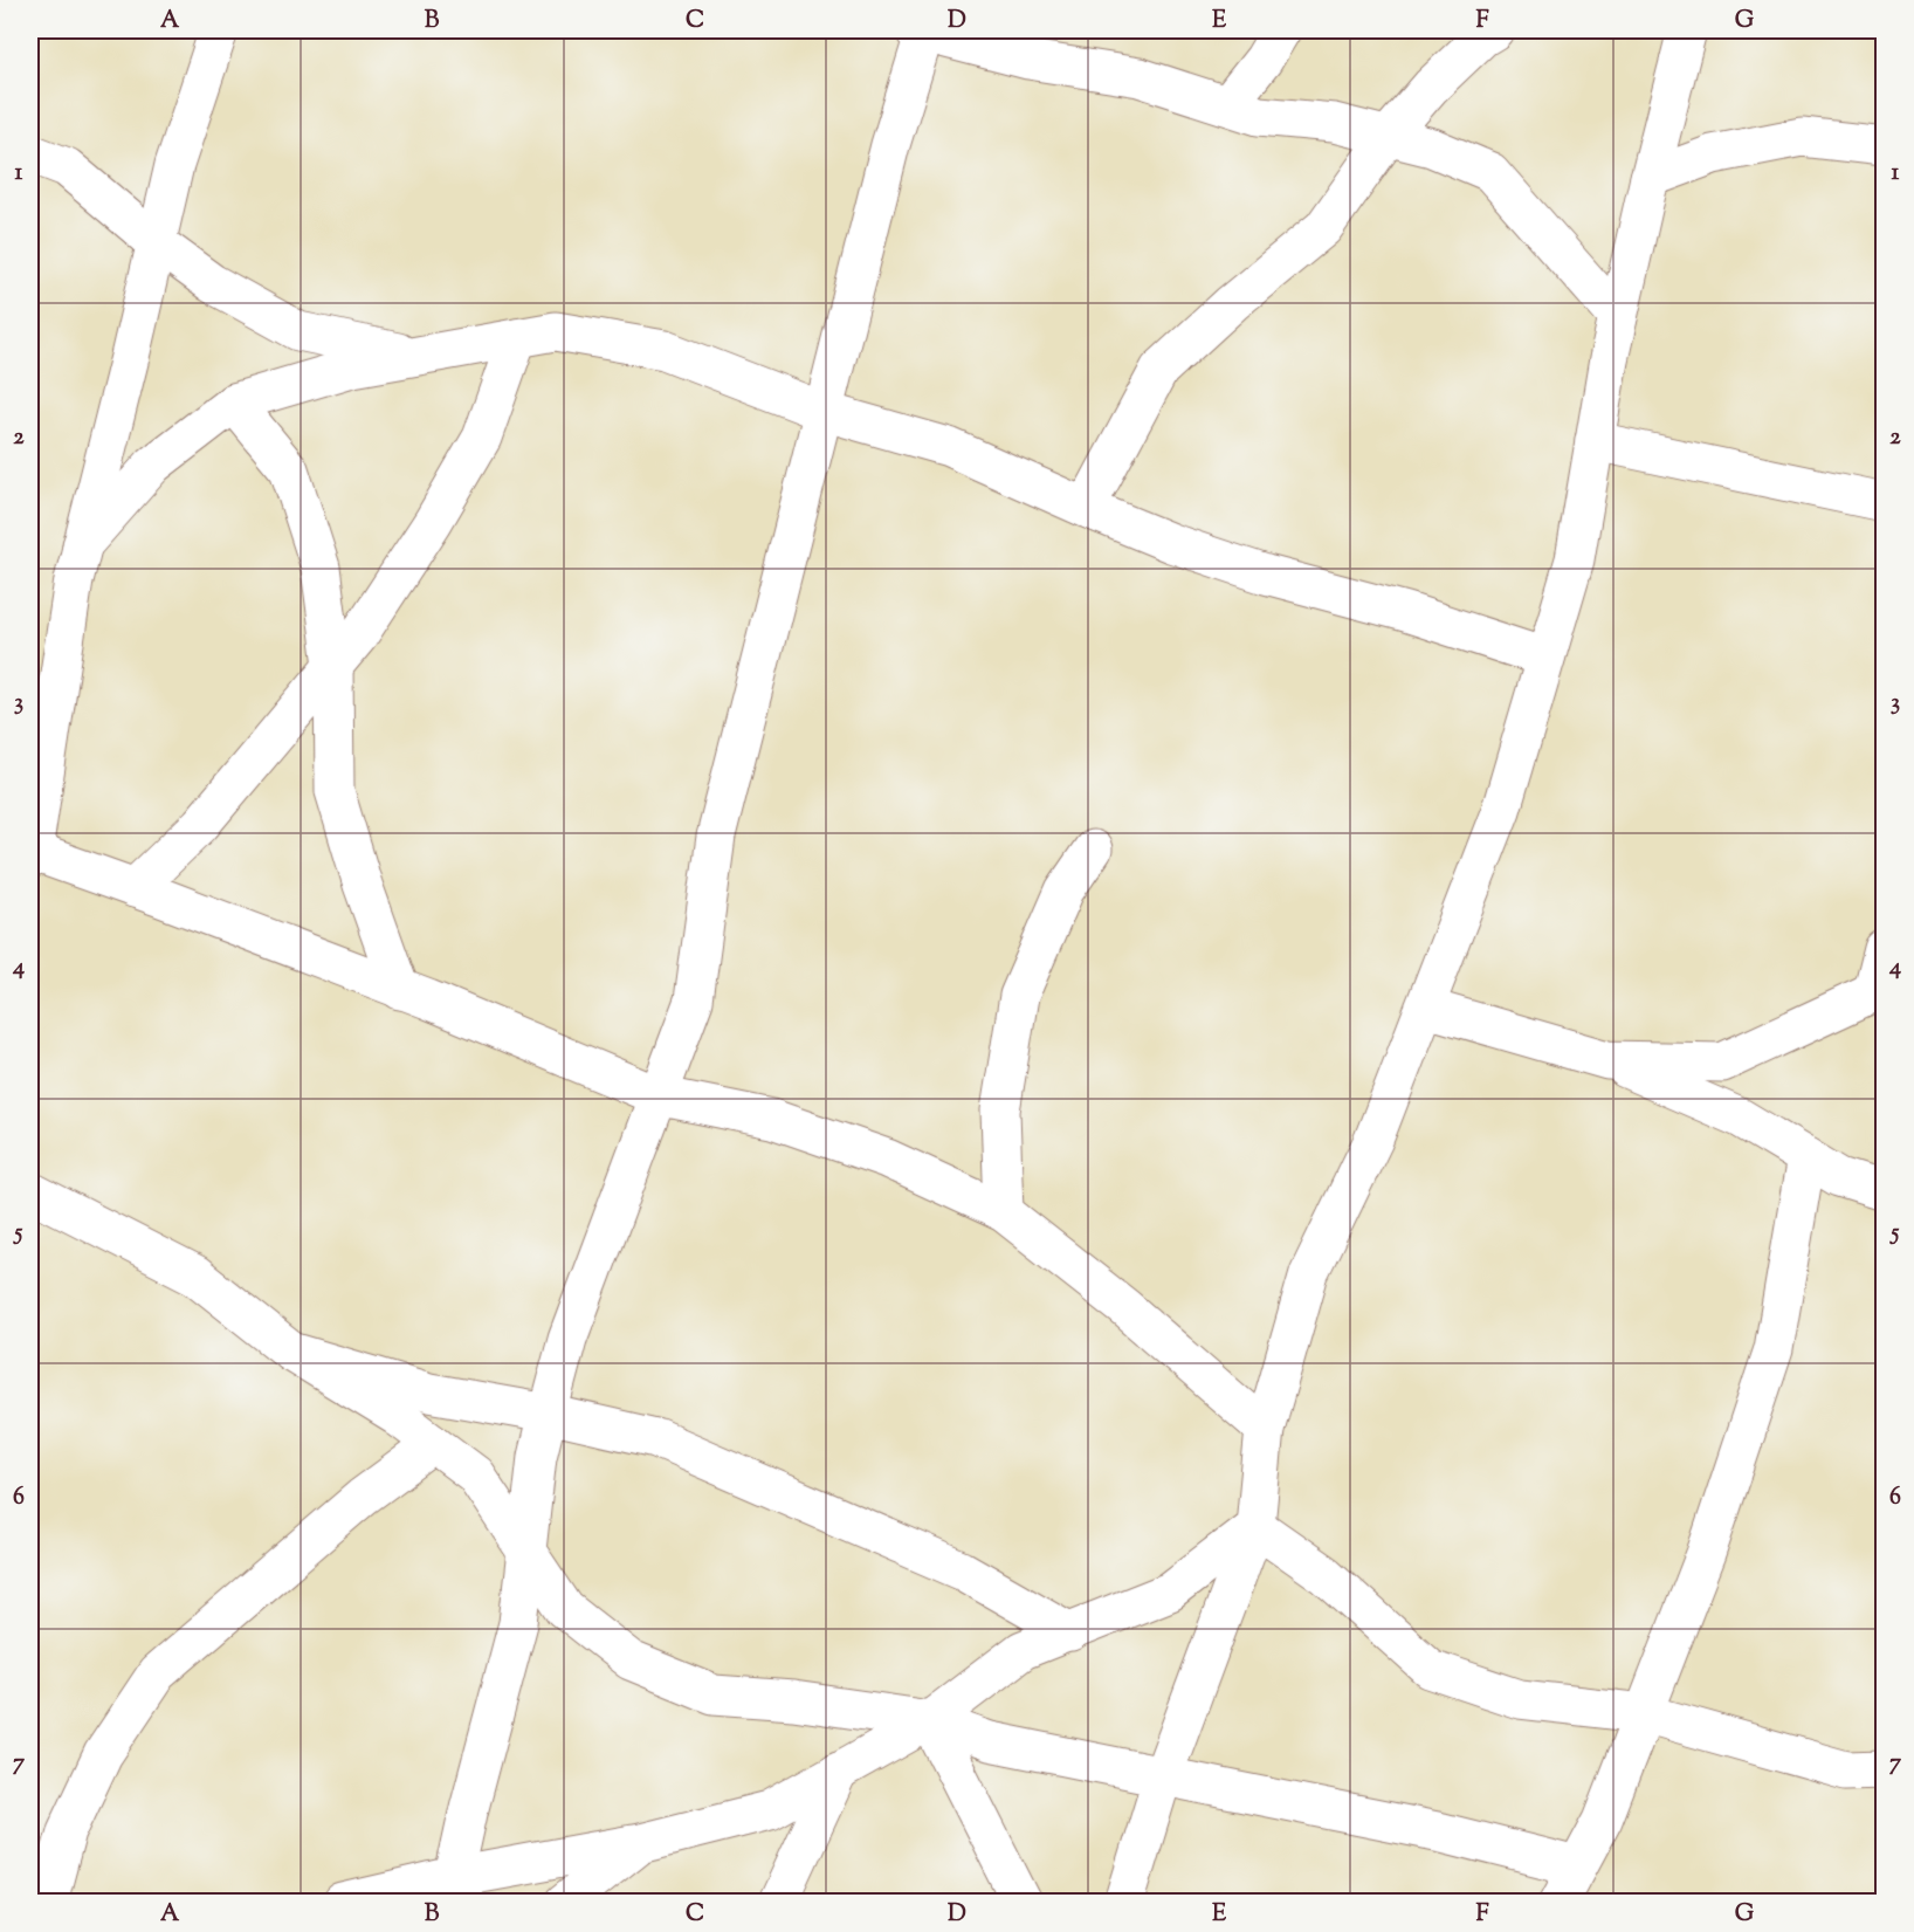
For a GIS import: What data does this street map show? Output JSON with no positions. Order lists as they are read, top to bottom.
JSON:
{
  "grid": {
    "columns": [
      "A",
      "B",
      "C",
      "D",
      "E",
      "F",
      "G"
    ],
    "rows": [
      "1",
      "2",
      "3",
      "4",
      "5",
      "6",
      "7"
    ]
  }
}
